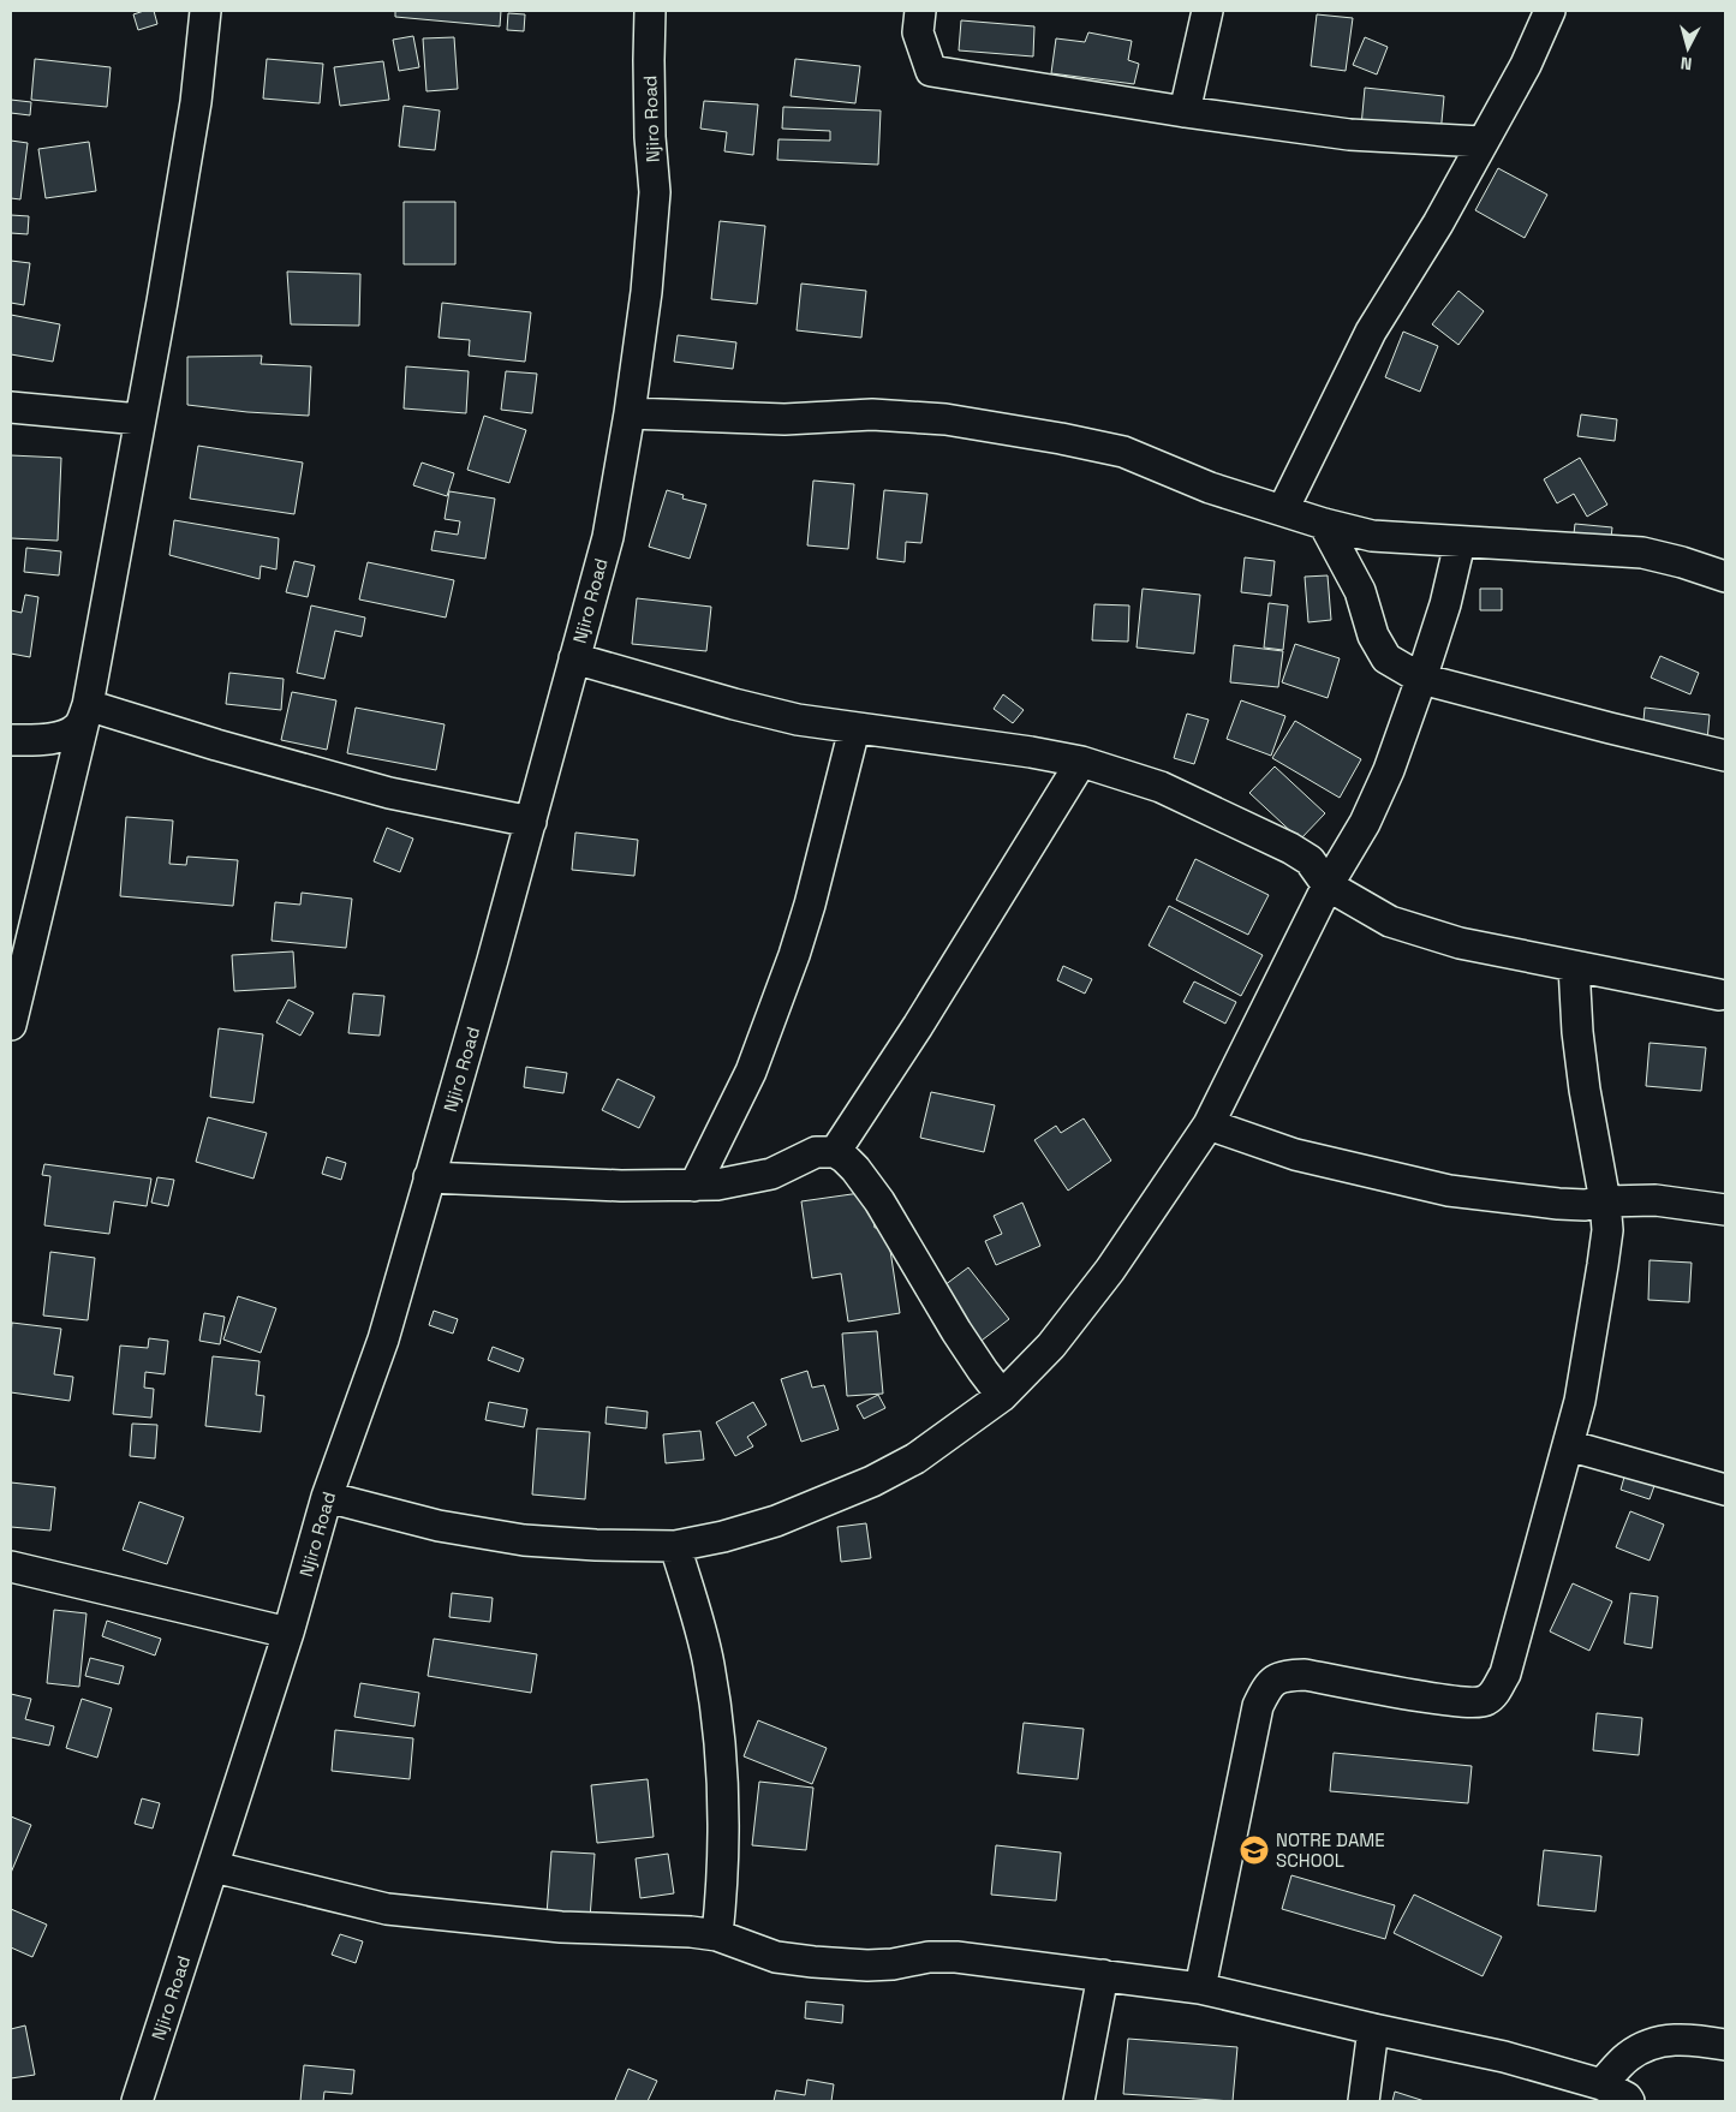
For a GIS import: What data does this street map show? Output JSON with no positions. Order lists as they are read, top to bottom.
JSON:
{
  "streets": {
    "street": ["Njiro Road"]
  },
  "places": {
    "school or university": ["NOTRE DAME SCHOOL"]
  },
  "north": "bottom"
}
